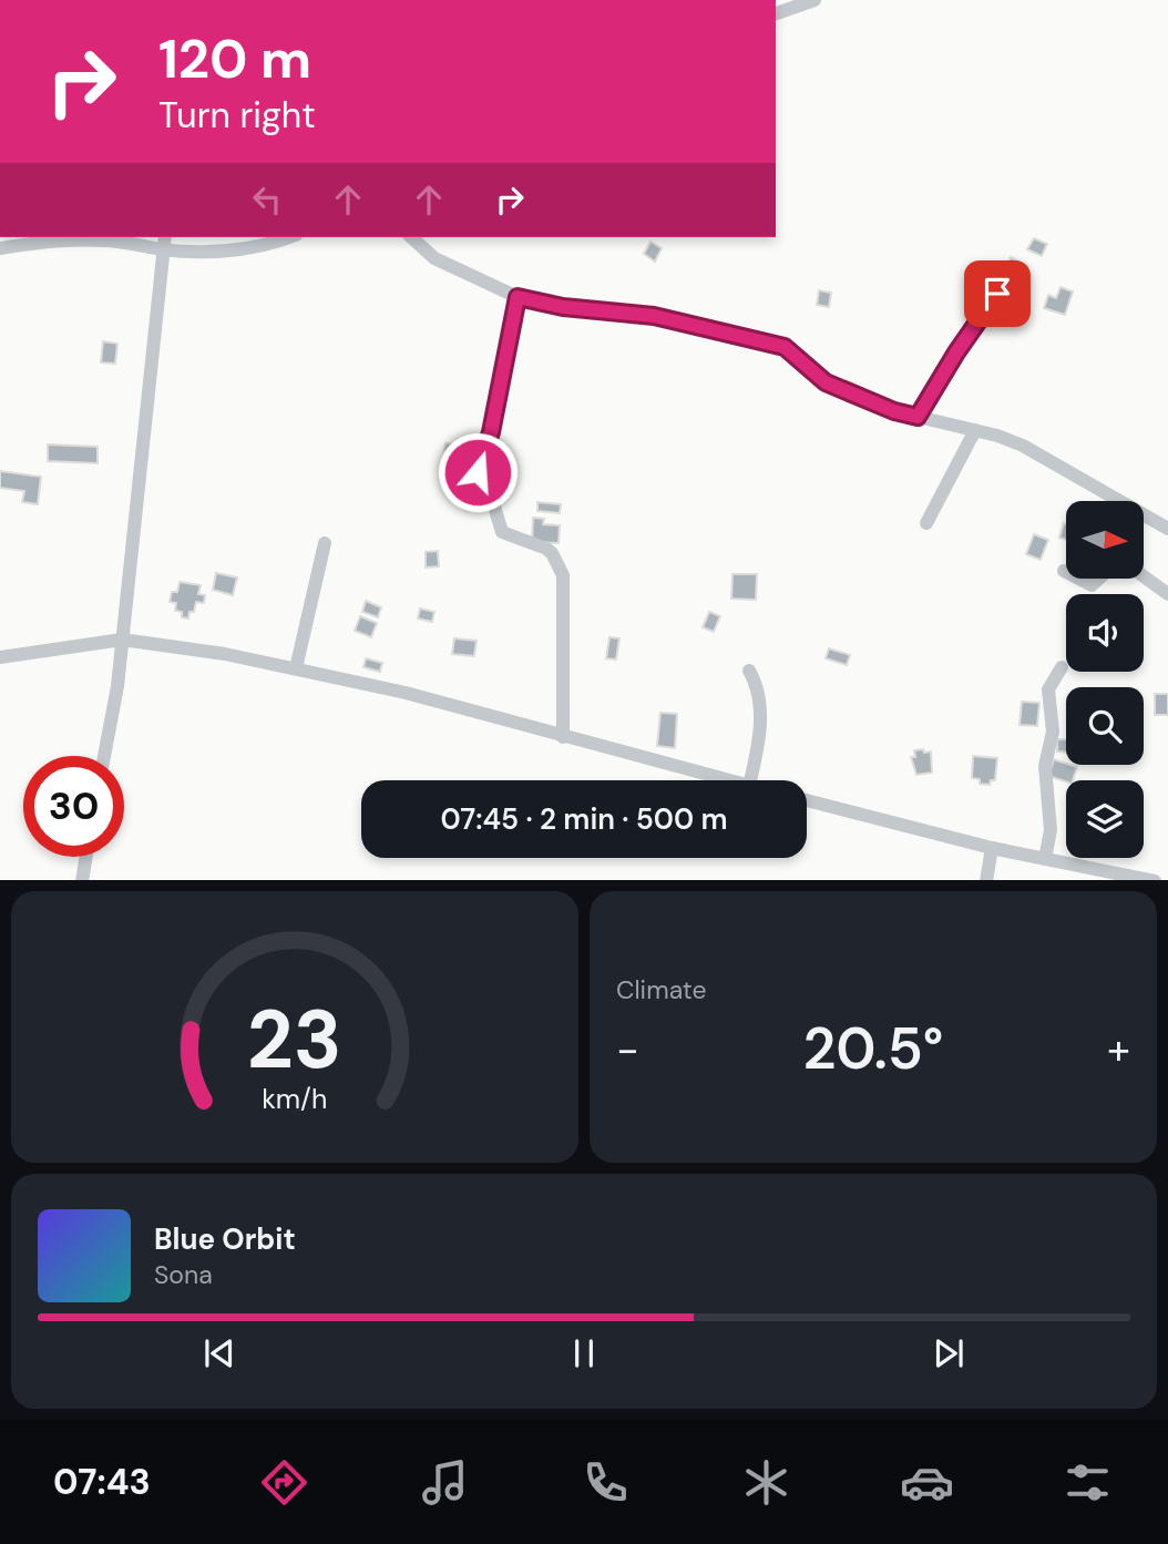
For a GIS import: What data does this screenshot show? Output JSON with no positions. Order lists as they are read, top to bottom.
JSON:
{
  "north": "right",
  "page": {
    "turn": ["120 m", "Turn right"],
    "limit": "30",
    "trip": "07:45 · 2 min · 500 m",
    "tile": "Climate",
    "heat": ["−", "20.5°", "+"],
    "song": ["Blue Orbit", "Sona"],
    "tabs": "07:43",
    "gauge": ["23", "km/h"]
  }
}
